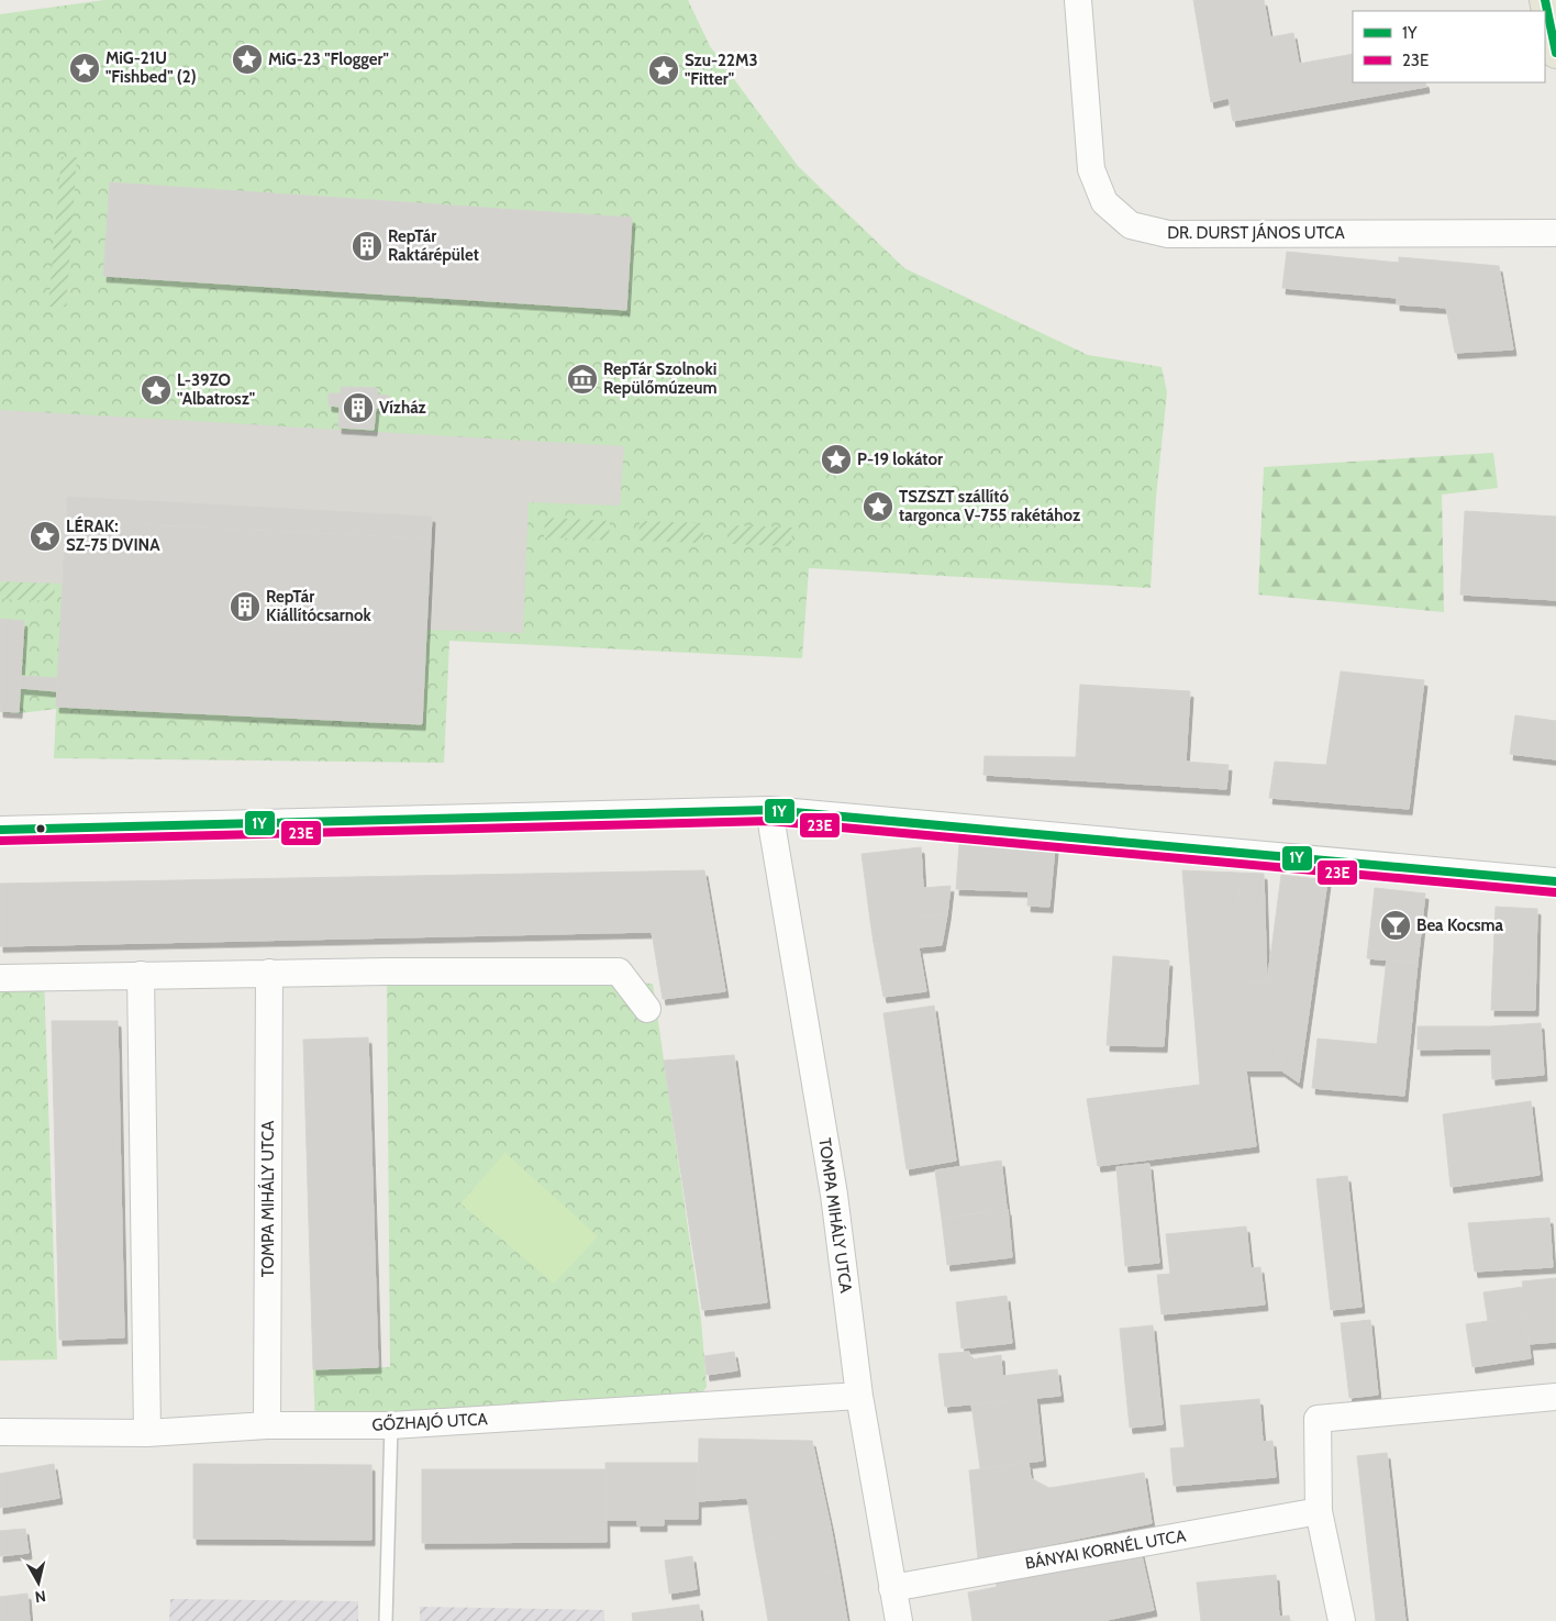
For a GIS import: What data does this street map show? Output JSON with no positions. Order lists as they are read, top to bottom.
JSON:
{
  "streets": {
    "street": [
      "DR. DURST JÁNOS UTCA",
      "TOMPA MIHÁLY UTCA",
      "GŐZHAJÓ UTCA",
      "BÁNYAI KORNÉL UTCA"
    ]
  },
  "crossings": [
    ["TOMPA MIHÁLY UTCA", "GŐZHAJÓ UTCA"],
    ["TOMPA MIHÁLY UTCA", "BÁNYAI KORNÉL UTCA"]
  ],
  "places": {
    "place": [
      "MiG-23 \"Flogger\"",
      "MiG-21U \"Fishbed\" (2)",
      "Szu-22M3 \"Fitter\"",
      "L-39ZO \"Albatrosz\"",
      "P-19 lokátor",
      "TSZSZT szállító targonca V-755 rakétához",
      "LÉRAK: SZ-75 DVINA"
    ],
    "building": ["RepTár Raktárépület", "Vízház", "RepTár Kiállítócsarnok"],
    "museum": ["RepTár Szolnoki Repülőmúzeum"],
    "bar": ["Bea Kocsma"]
  },
  "lines": ["transit line 1Y", "transit line 23E"],
  "legend": ["1Y", "23E"],
  "north": "bottom"
}
